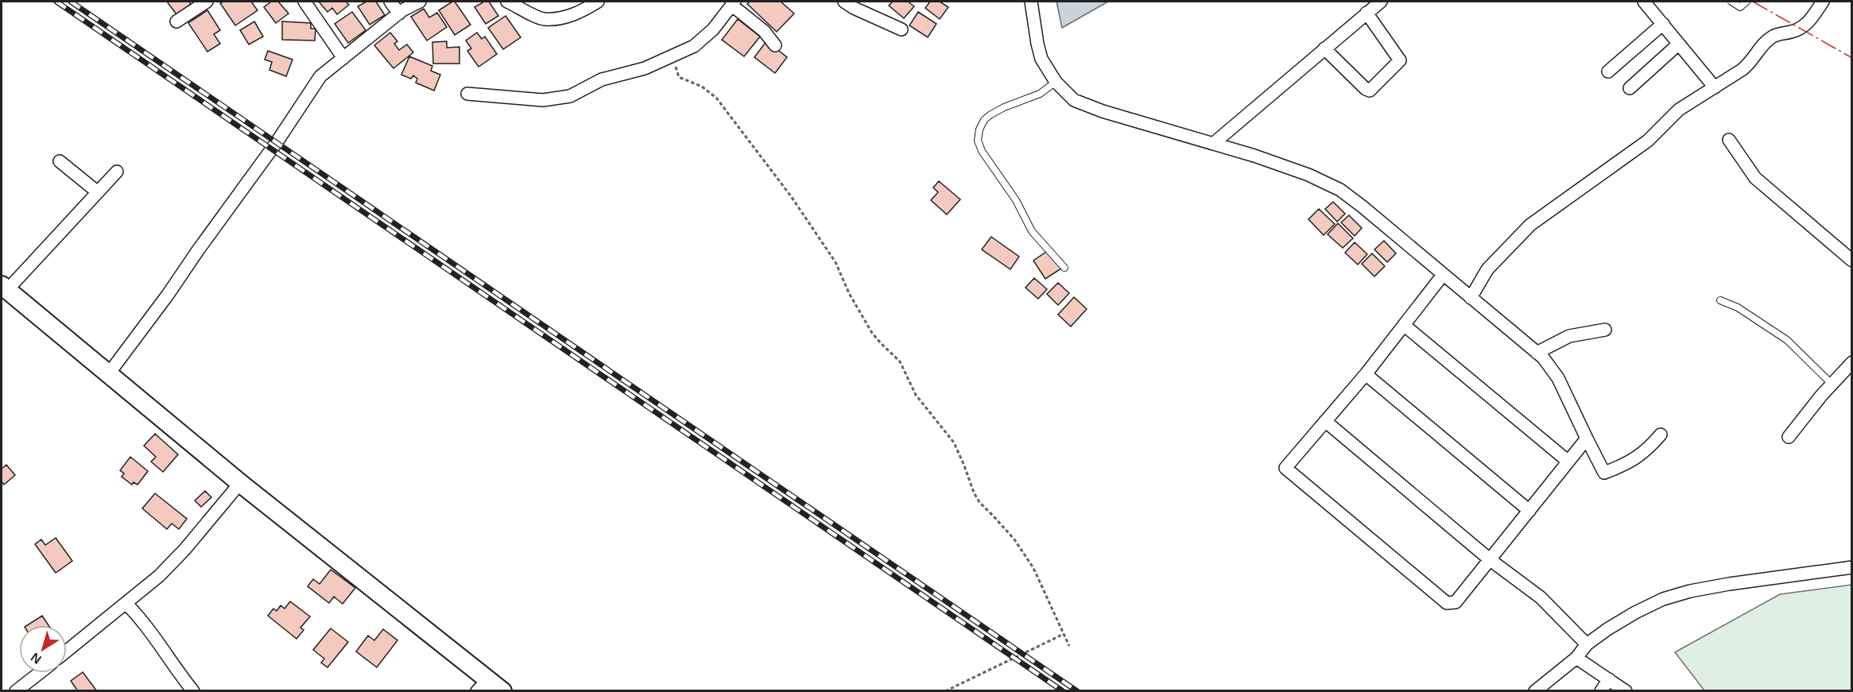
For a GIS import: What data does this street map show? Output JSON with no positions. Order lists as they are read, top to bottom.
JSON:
{
  "north": "bottom left"
}
